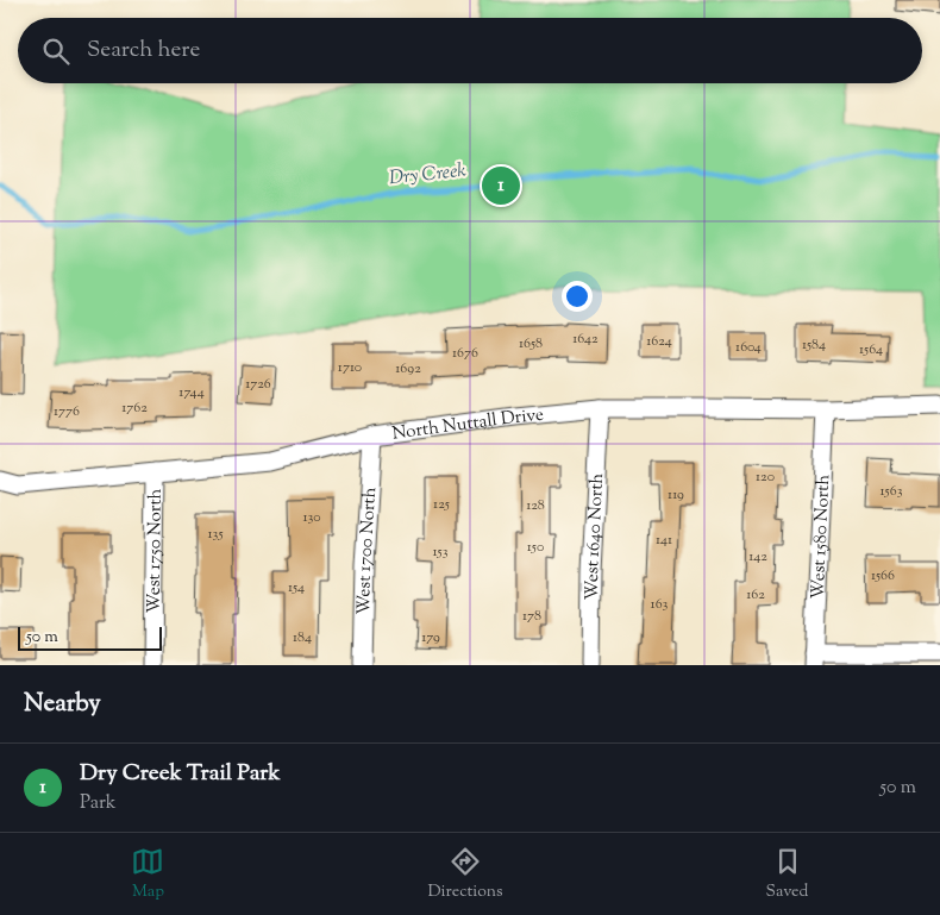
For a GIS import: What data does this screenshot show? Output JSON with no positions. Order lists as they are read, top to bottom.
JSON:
{
  "streets": {
    "street": [
      "North Nuttall Drive",
      "West 1640 North",
      "West 1580 North",
      "West 1750 North",
      "West 1700 North"
    ]
  },
  "crossings": [
    ["North Nuttall Drive", "West 1640 North"],
    ["North Nuttall Drive", "West 1580 North"],
    ["North Nuttall Drive", "West 1750 North"],
    ["North Nuttall Drive", "West 1700 North"]
  ],
  "water": ["Dry Creek"],
  "house_numbers": [
    "1642",
    "1624",
    "1658",
    "1584",
    "1604",
    "1564",
    "1676",
    "1710",
    "1692",
    "1726",
    "1744",
    "1762",
    "1776",
    "120",
    "1563",
    "119",
    "125",
    "128",
    "130",
    "135",
    "141",
    "150",
    "153",
    "142",
    "1566",
    "154",
    "162",
    "163",
    "178",
    "184",
    "179"
  ],
  "scale_bar": "50 m",
  "page": {
    "search": "Search here",
    "pins": "1",
    "scale": "50 m",
    "heading": "Nearby",
    "list": [
      {
        "mark": "1",
        "name": "Dry Creek Trail Park",
        "note": "Park",
        "value": "50 m"
      }
    ],
    "nav": ["Map", "Directions", "Saved"]
  }
}
